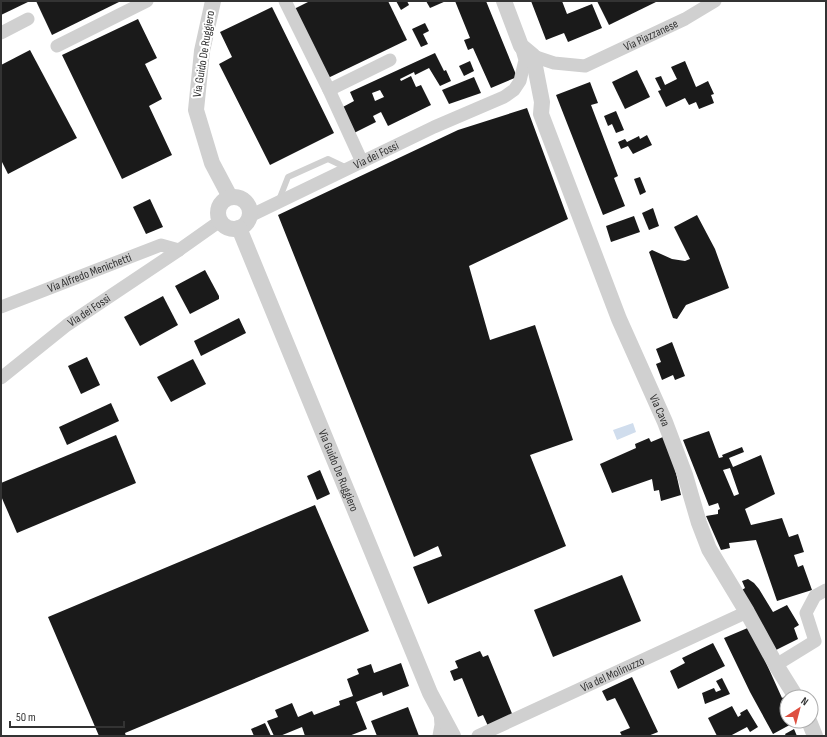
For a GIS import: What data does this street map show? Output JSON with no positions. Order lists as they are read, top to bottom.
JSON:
{
  "streets": {
    "street": [
      "Via Piazzanese",
      "Via Guido De Ruggiero",
      "Via dei Fossi",
      "Via Alfredo Menichetti",
      "Via Cava",
      "Via del Molinuzzo"
    ]
  },
  "crossings": [
    ["Via Piazzanese", "Via dei Fossi"],
    ["Via Piazzanese", "Via Cava"],
    ["Via Guido De Ruggiero", "Via dei Fossi"],
    ["Via dei Fossi", "Via Alfredo Menichetti"],
    ["Via dei Fossi", "Via Cava"],
    ["Via Cava", "Via del Molinuzzo"]
  ],
  "scale_bar": "50 m",
  "north": "top right"
}
